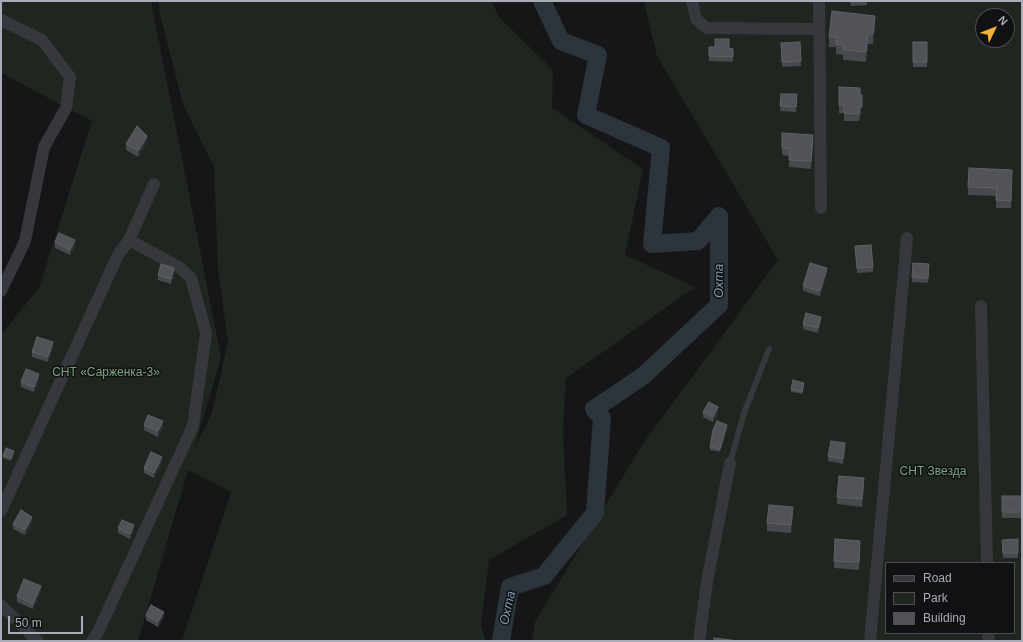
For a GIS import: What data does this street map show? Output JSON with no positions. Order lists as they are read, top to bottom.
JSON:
{
  "water": ["Охта"],
  "parks": ["СНТ «Сарженка-3»", "СНТ Звезда"],
  "legend": ["Road", "Park", "Building"],
  "scale_bar": "50 m",
  "north": "top right"
}
